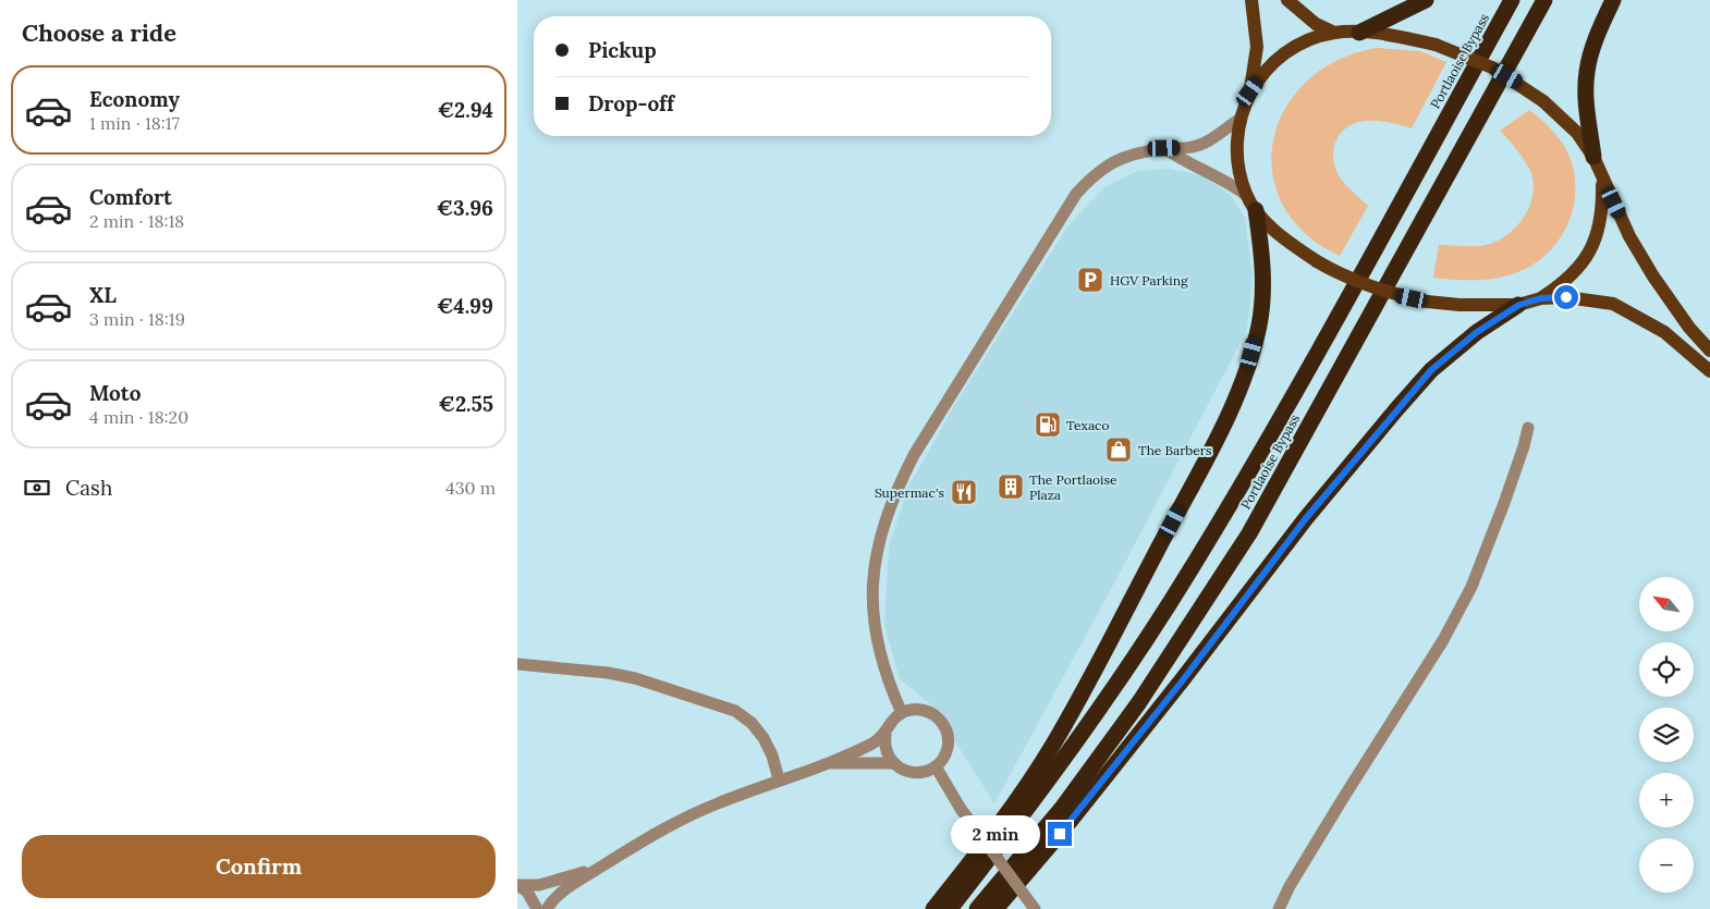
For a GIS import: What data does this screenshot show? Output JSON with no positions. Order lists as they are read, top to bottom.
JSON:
{
  "streets": {
    "highway": ["Portlaoise Bypass"]
  },
  "places": {
    "parking": ["HGV Parking"],
    "fuel station": ["Texaco"],
    "shop": ["The Barbers"],
    "building": ["The Portlaoise Plaza"],
    "restaurant": ["Supermac's"]
  },
  "north": "top left",
  "page": {
    "heading": "Choose a ride",
    "banner": ["Pickup", "Drop-off"],
    "list": [
      {
        "name": "Economy",
        "note": "1 min · 18:17",
        "value": "€2.94"
      },
      {
        "name": "Comfort",
        "note": "2 min · 18:18",
        "value": "€3.96"
      },
      {
        "name": "XL",
        "note": "3 min · 18:19",
        "value": "€4.99"
      },
      {
        "name": "Moto",
        "note": "4 min · 18:20",
        "value": "€2.55"
      }
    ],
    "pay": ["Cash", "430 m"],
    "map_buttons": ["+", "−"],
    "bubble": "2 min",
    "buttons": "Confirm"
  }
}
